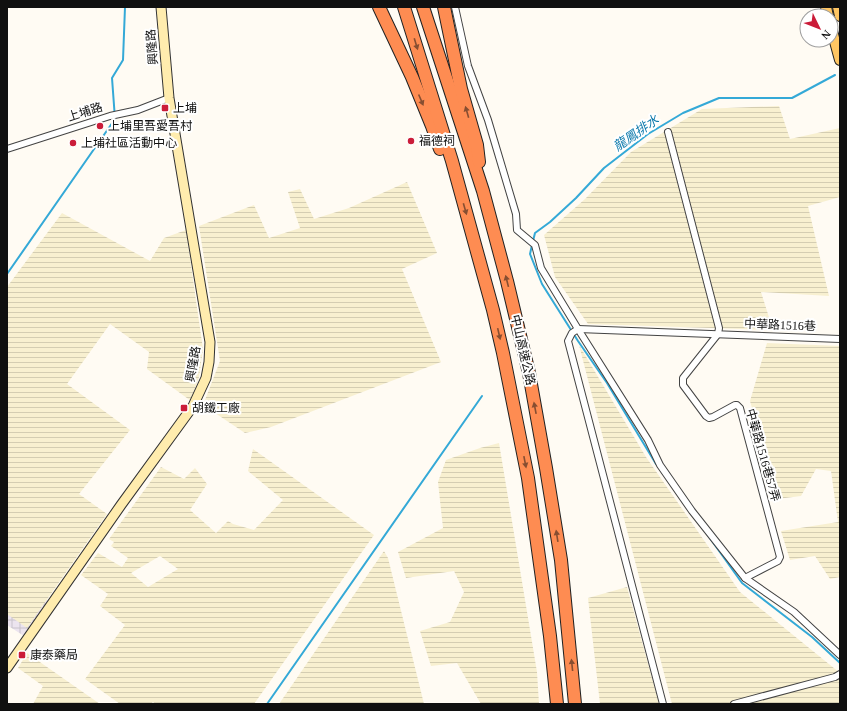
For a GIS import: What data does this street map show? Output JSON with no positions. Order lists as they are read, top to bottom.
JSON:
{
  "streets": {
    "highway": ["中山高速公路"],
    "street": [
      "興隆路",
      "上埔路",
      "中華路1516巷",
      "中華路1516巷57弄"
    ]
  },
  "crossings": [
    ["興隆路", "上埔路"],
    ["中華路1516巷", "中華路1516巷57弄"]
  ],
  "water": ["龍鳳排水"],
  "places": {
    "transit": ["上埔", "胡鐵工廠", "康泰藥局"],
    "other": ["上埔里吾愛吾村", "福德祠", "上埔社區活動中心"]
  },
  "north": "bottom right"
}
